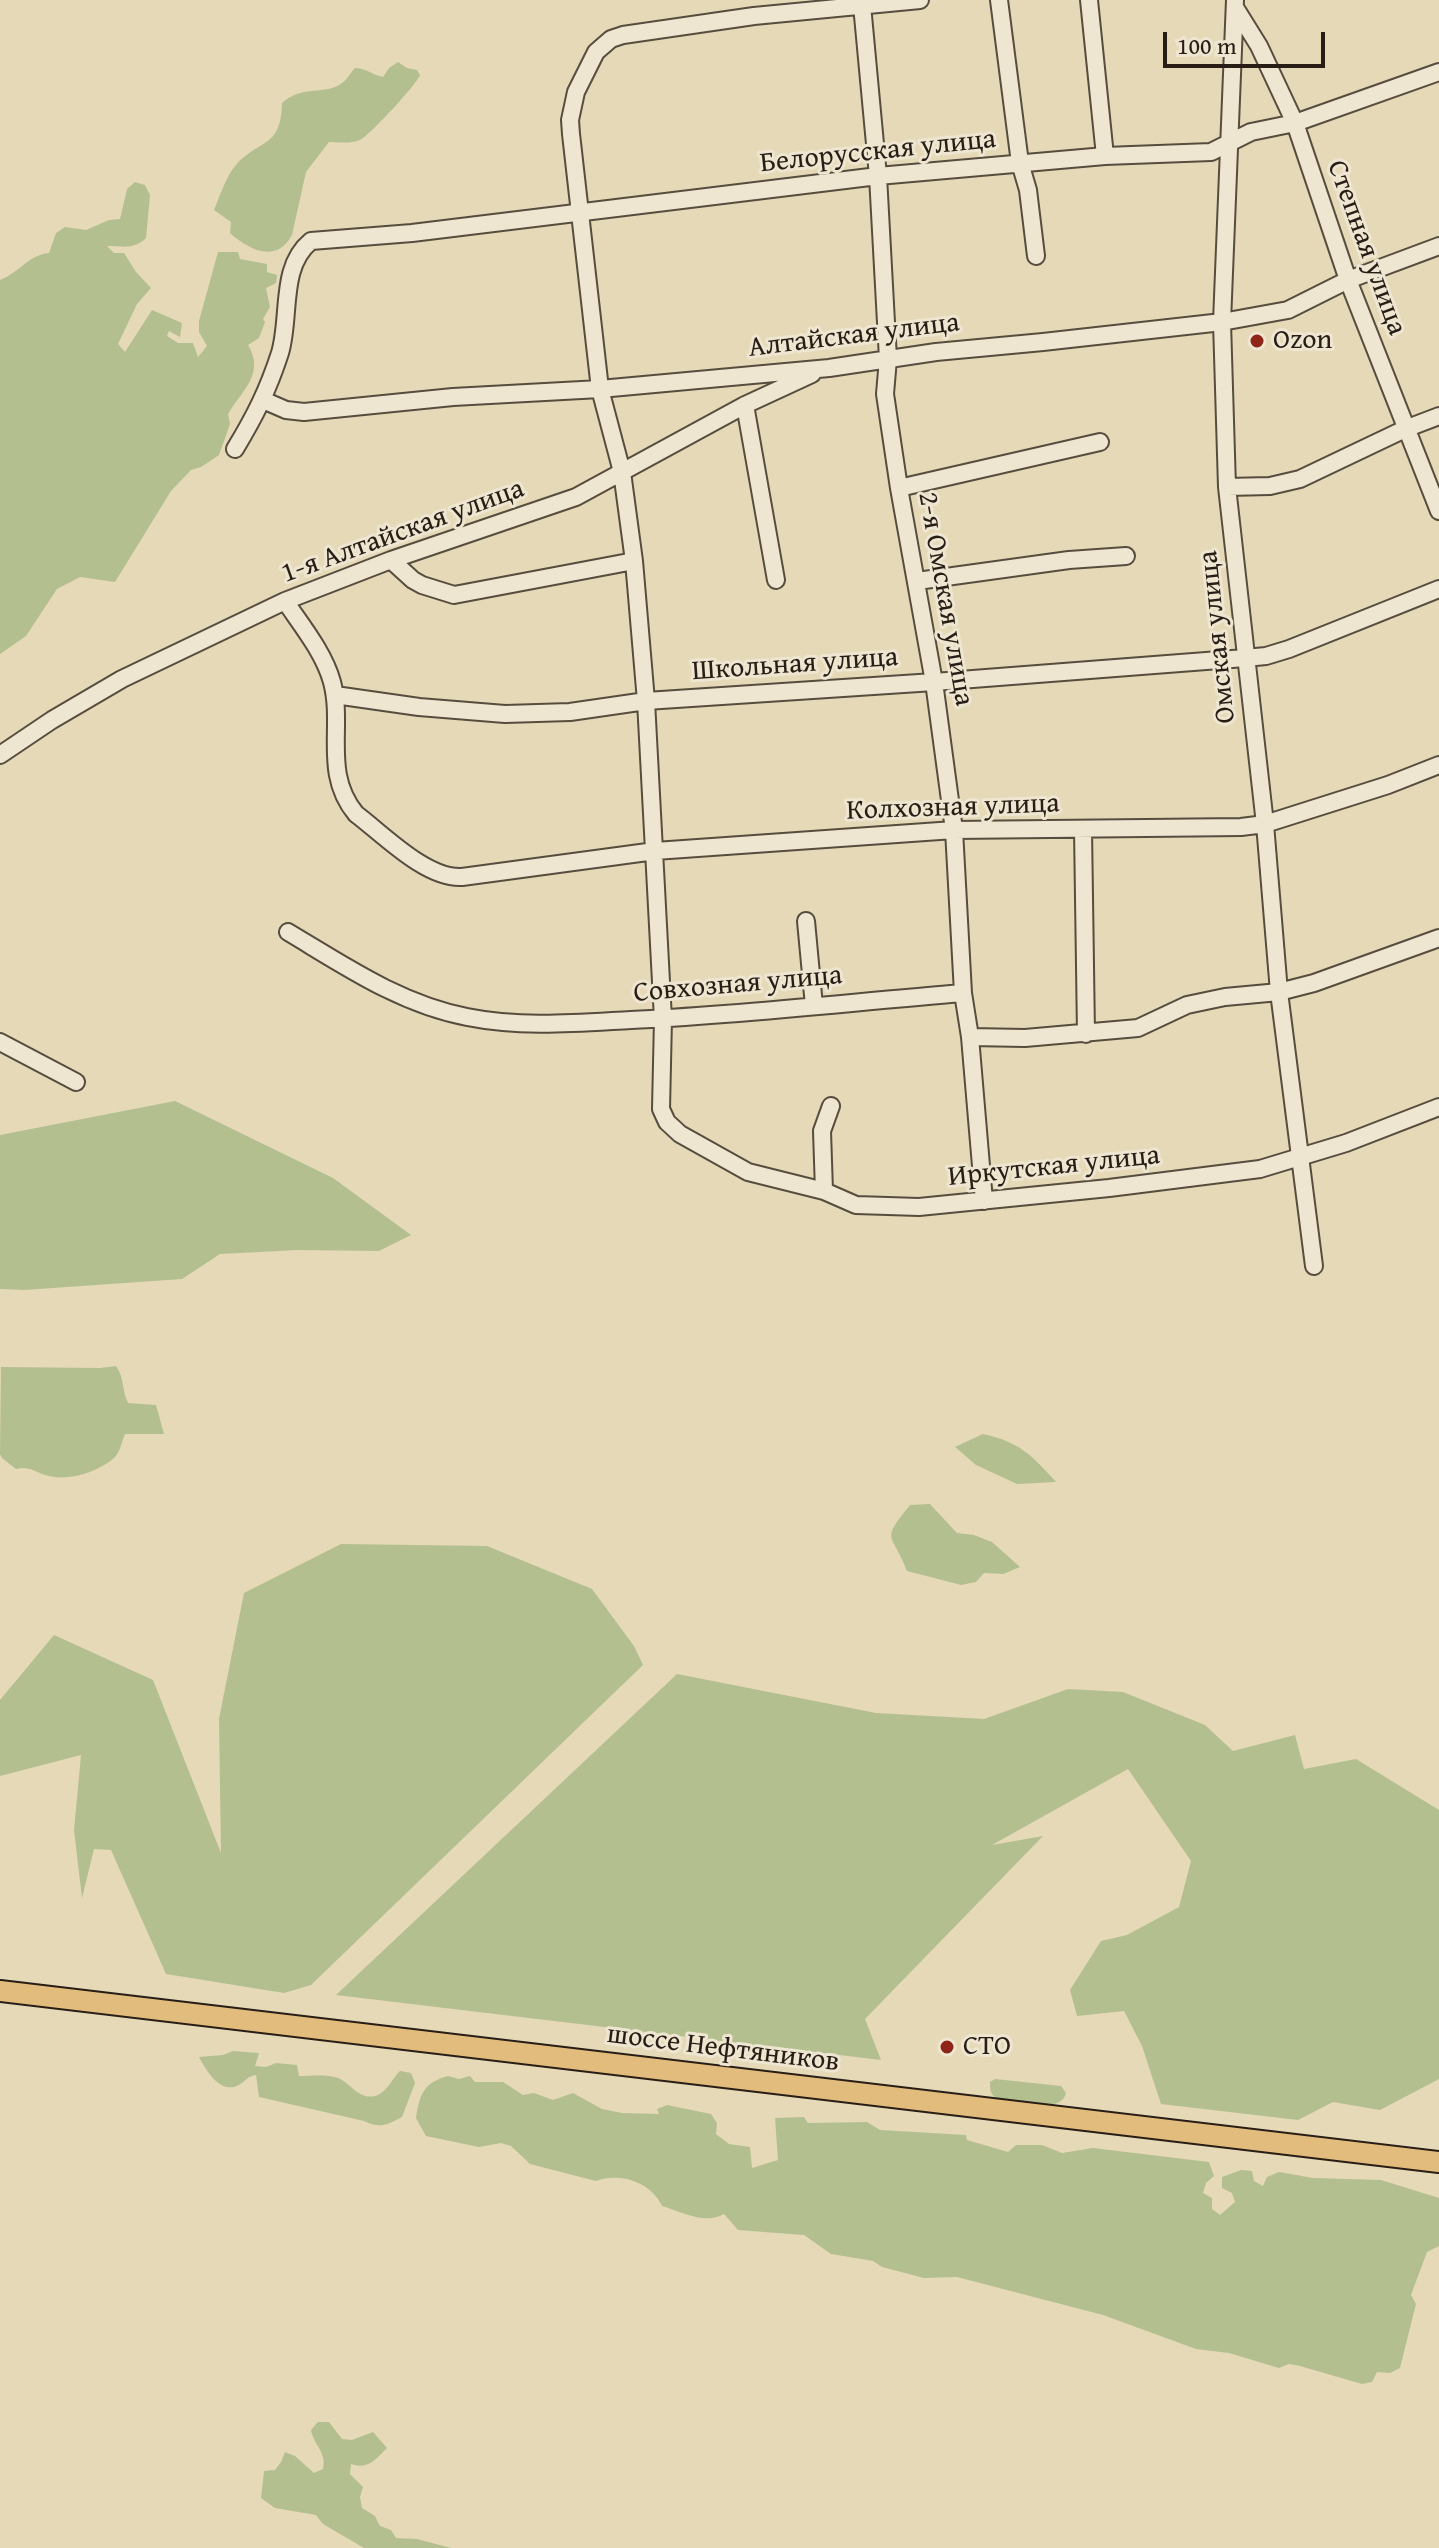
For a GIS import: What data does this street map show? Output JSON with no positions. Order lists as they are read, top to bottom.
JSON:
{
  "streets": {
    "main road": ["шоссе Нефтяников"],
    "street": [
      "Белорусская улица",
      "Степная улица",
      "Алтайская улица",
      "1-я Алтайская улица",
      "2-я Омская улица",
      "Омская улица",
      "Школьная улица",
      "Колхозная улица",
      "Совхозная улица",
      "Иркутская улица"
    ]
  },
  "crossings": [
    ["Белорусская улица", "Степная улица"],
    ["Белорусская улица", "Алтайская улица"],
    ["Белорусская улица", "2-я Омская улица"],
    ["Белорусская улица", "Омская улица"],
    ["Степная улица", "Алтайская улица"],
    ["Степная улица", "Омская улица"],
    ["Алтайская улица", "1-я Алтайская улица"],
    ["Алтайская улица", "2-я Омская улица"],
    ["Алтайская улица", "Омская улица"],
    ["2-я Омская улица", "Школьная улица"],
    ["2-я Омская улица", "Колхозная улица"],
    ["2-я Омская улица", "Совхозная улица"],
    ["2-я Омская улица", "Иркутская улица"],
    ["Омская улица", "Школьная улица"],
    ["Омская улица", "Колхозная улица"],
    ["Омская улица", "Иркутская улица"],
    ["Школьная улица", "Колхозная улица"],
    ["Совхозная улица", "Иркутская улица"]
  ],
  "places": ["Ozon", "СТО"],
  "scale_bar": "100 m"
}
